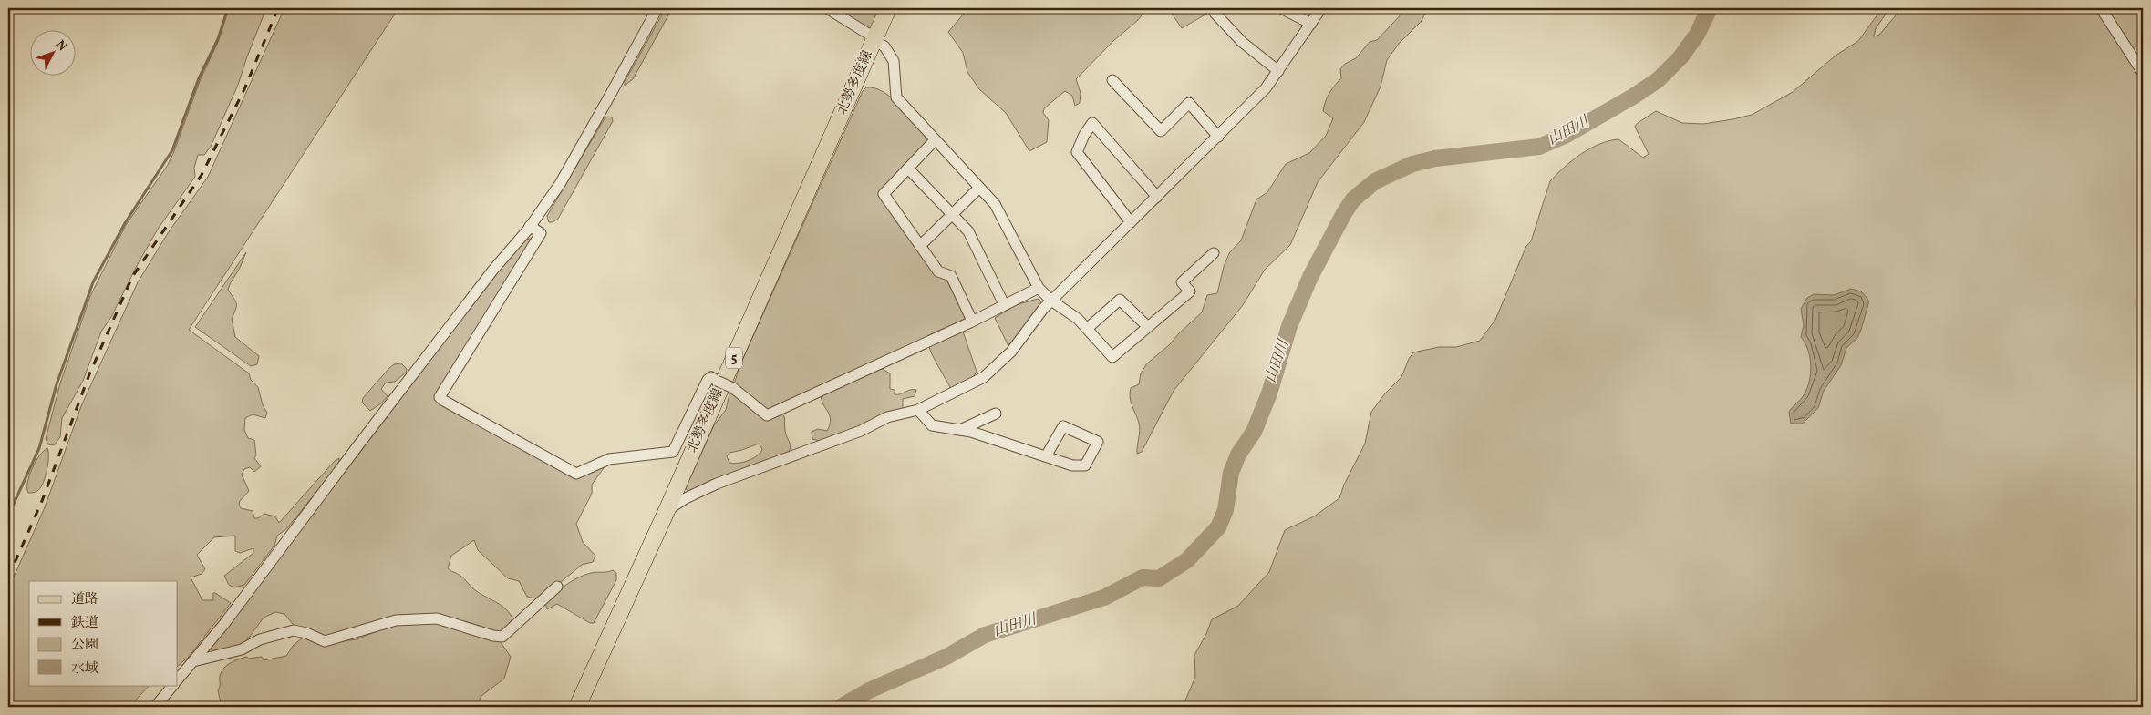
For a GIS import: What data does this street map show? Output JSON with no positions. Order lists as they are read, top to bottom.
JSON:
{
  "streets": {
    "main road": ["北勢多度線", "5"]
  },
  "water": ["山田川"],
  "legend": [
    "道路",
    "鉄道",
    "公園",
    "水域"
  ],
  "north": "top right"
}
